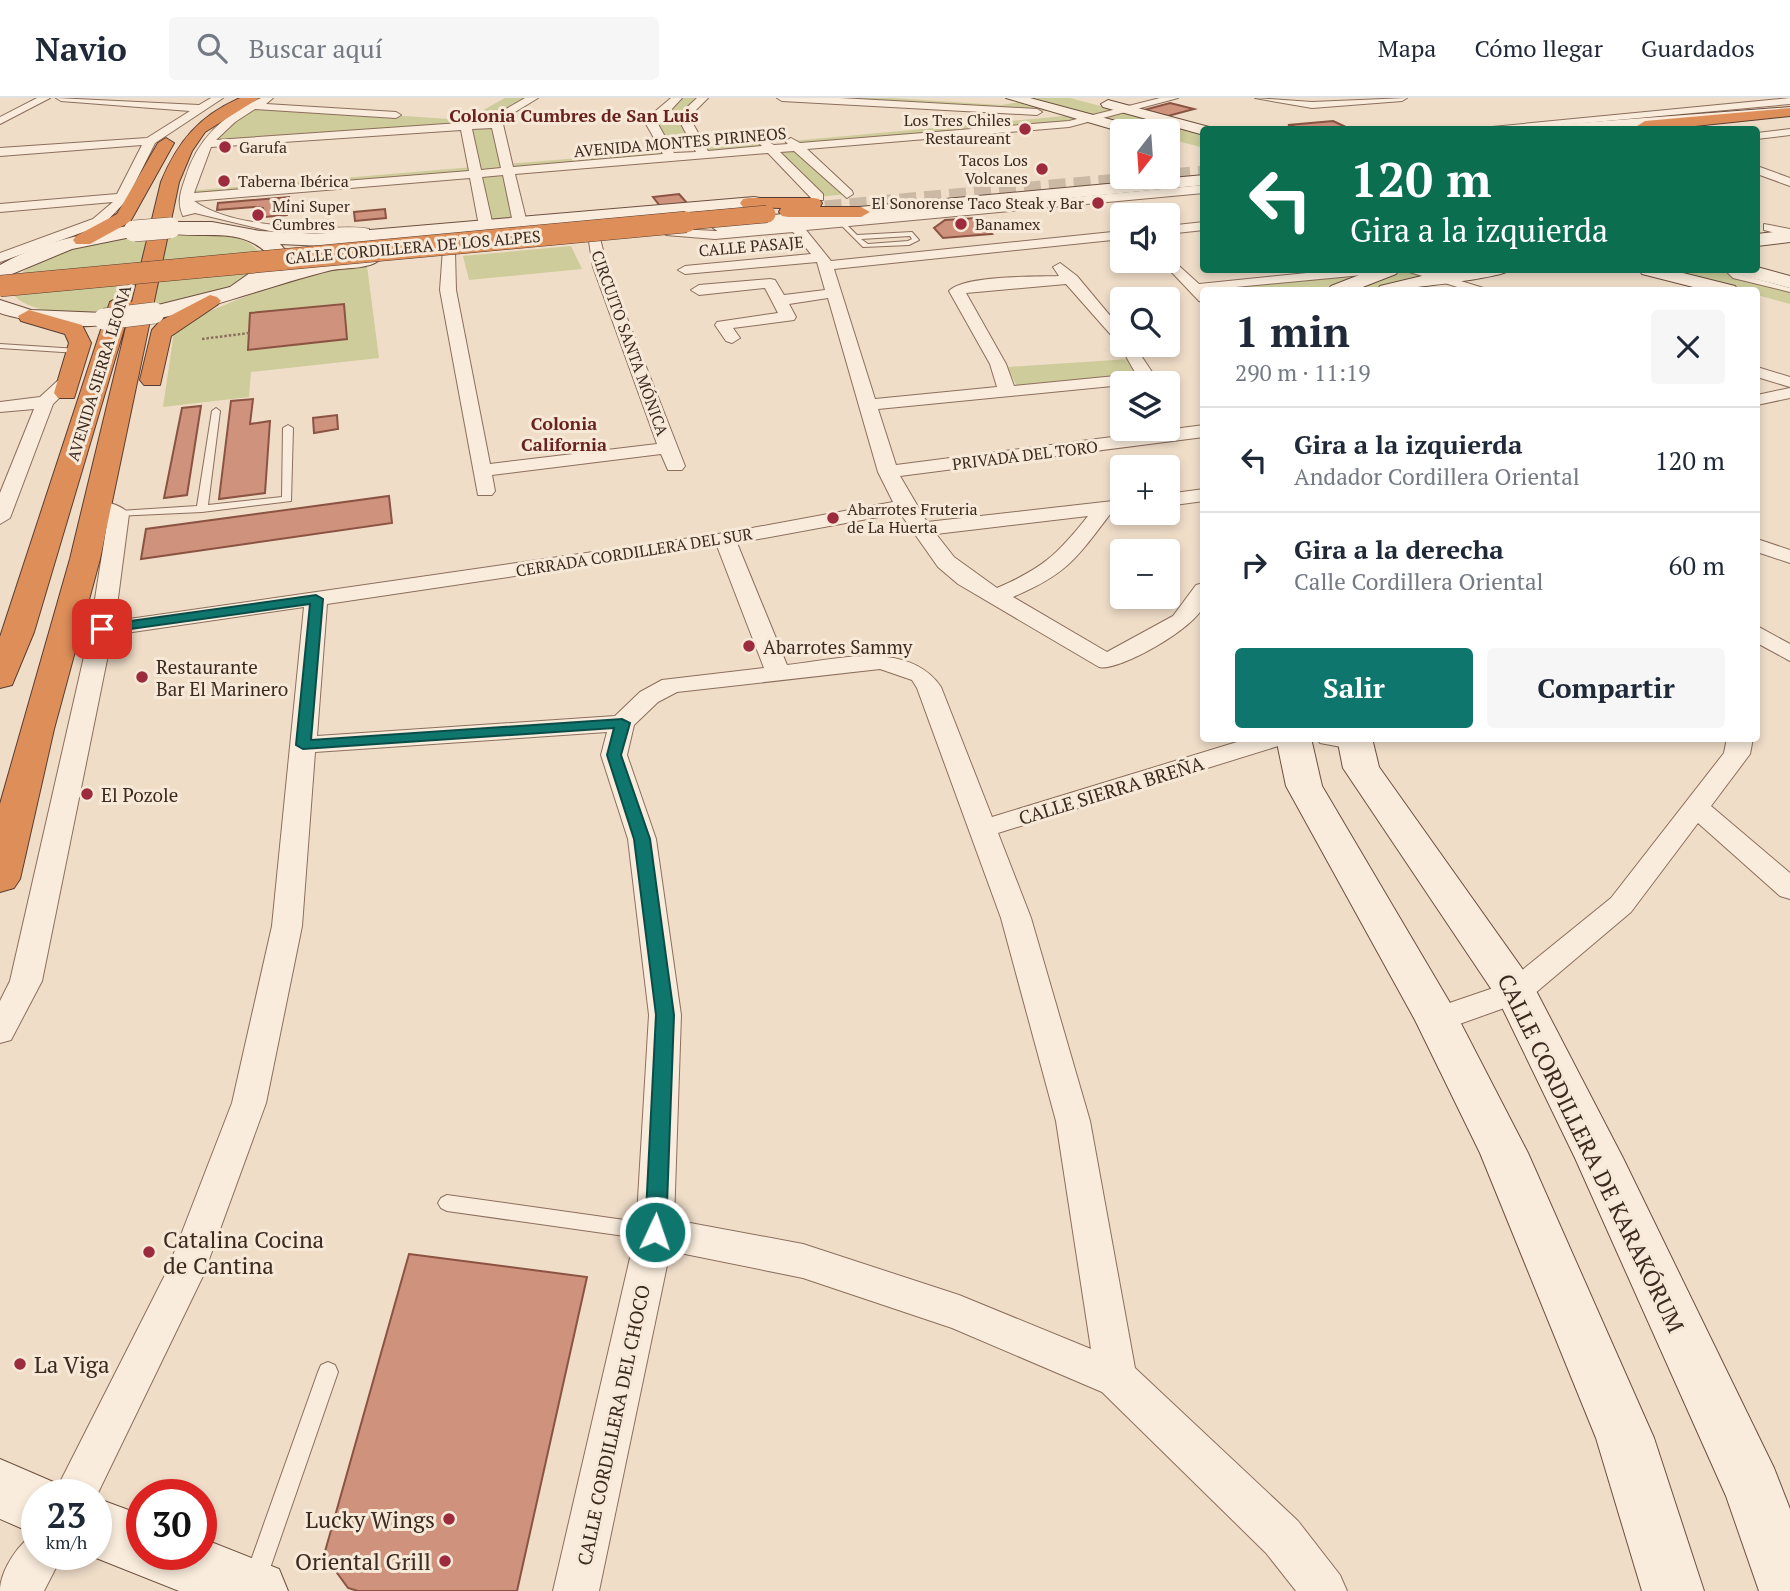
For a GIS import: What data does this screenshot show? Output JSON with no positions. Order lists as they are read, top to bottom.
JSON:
{
  "streets": {
    "highway": ["CALLE CORDILLERA DE LOS ALPES", "AVENIDA SIERRA LEONA"],
    "main road": ["CALLE CORDILLERA DE KARAKÓRUM"],
    "street": [
      "AVENIDA MONTES PIRINEOS",
      "CALLE PASAJE",
      "CIRCUITO SANTA MÓNICA",
      "PRIVADA DEL TORO",
      "CERRADA CORDILLERA DEL SUR",
      "CALLE SIERRA BREÑA",
      "CALLE CORDILLERA DEL CHOCO"
    ]
  },
  "crossings": [
    ["AVENIDA MONTES PIRINEOS", "CALLE CORDILLERA DE LOS ALPES"],
    ["CALLE CORDILLERA DE LOS ALPES", "CIRCUITO SANTA MÓNICA"],
    ["AVENIDA SIERRA LEONA", "CERRADA CORDILLERA DEL SUR"]
  ],
  "districts": ["Colonia Cumbres de San Luis", "Colonia California"],
  "places": [
    "Los Tres Chiles Restaureant",
    "Garufa",
    "Tacos Los Volcanes",
    "Taberna Ibérica",
    "El Sonorense Taco Steak y Bar",
    "Mini Super Cumbres",
    "Banamex",
    "Abarrotes Fruteria de La Huerta",
    "Abarrotes Sammy",
    "Restaurante Bar El Marinero",
    "El Pozole",
    "Catalina Cocina de Cantina",
    "La Viga",
    "Lucky Wings",
    "Oriental Grill"
  ],
  "north": "bottom",
  "page": {
    "header": "Navio",
    "search": "Buscar aquí",
    "nav": ["Mapa", "Cómo llegar", "Guardados"],
    "map_buttons": ["+", "−"],
    "turn": ["120 m", "Gira a la izquierda"],
    "heading": ["1 min", "290 m · 11:19"],
    "list": [
      {
        "name": "Gira a la izquierda",
        "note": "Andador Cordillera Oriental",
        "value": "120 m"
      },
      {
        "name": "Gira a la derecha",
        "note": "Calle Cordillera Oriental",
        "value": "60 m"
      }
    ],
    "buttons": ["Salir", "Compartir"],
    "speed": "23 km/h",
    "limit": "30"
  }
}
